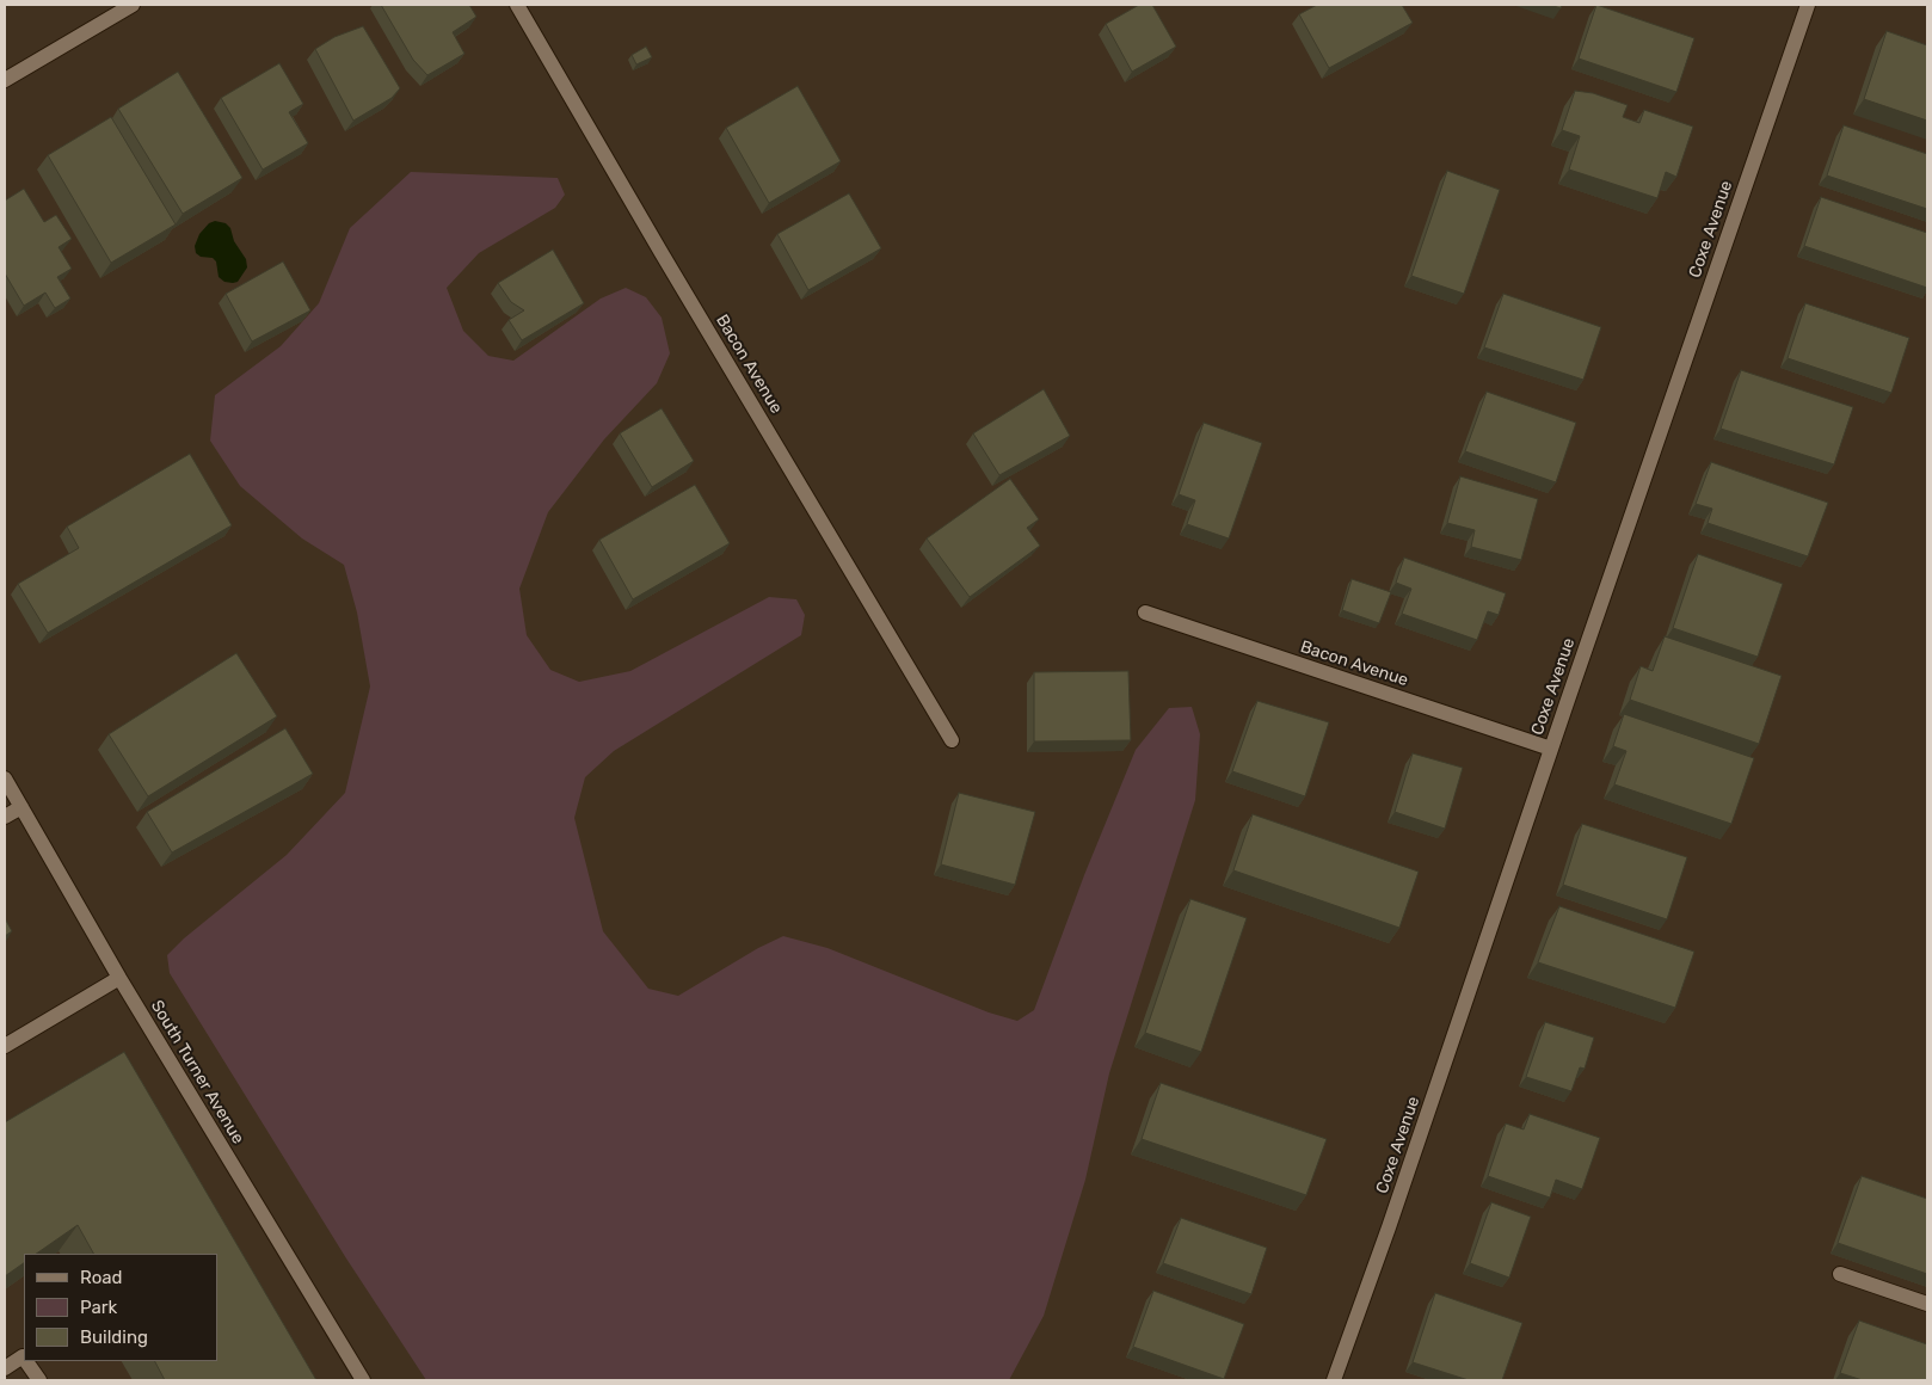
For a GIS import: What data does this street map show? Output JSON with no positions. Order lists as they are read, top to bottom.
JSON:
{
  "streets": {
    "street": ["Coxe Avenue", "Bacon Avenue", "South Turner Avenue"]
  },
  "crossings": [
    ["Coxe Avenue", "Bacon Avenue"]
  ],
  "legend": ["Road", "Park", "Building"]
}
